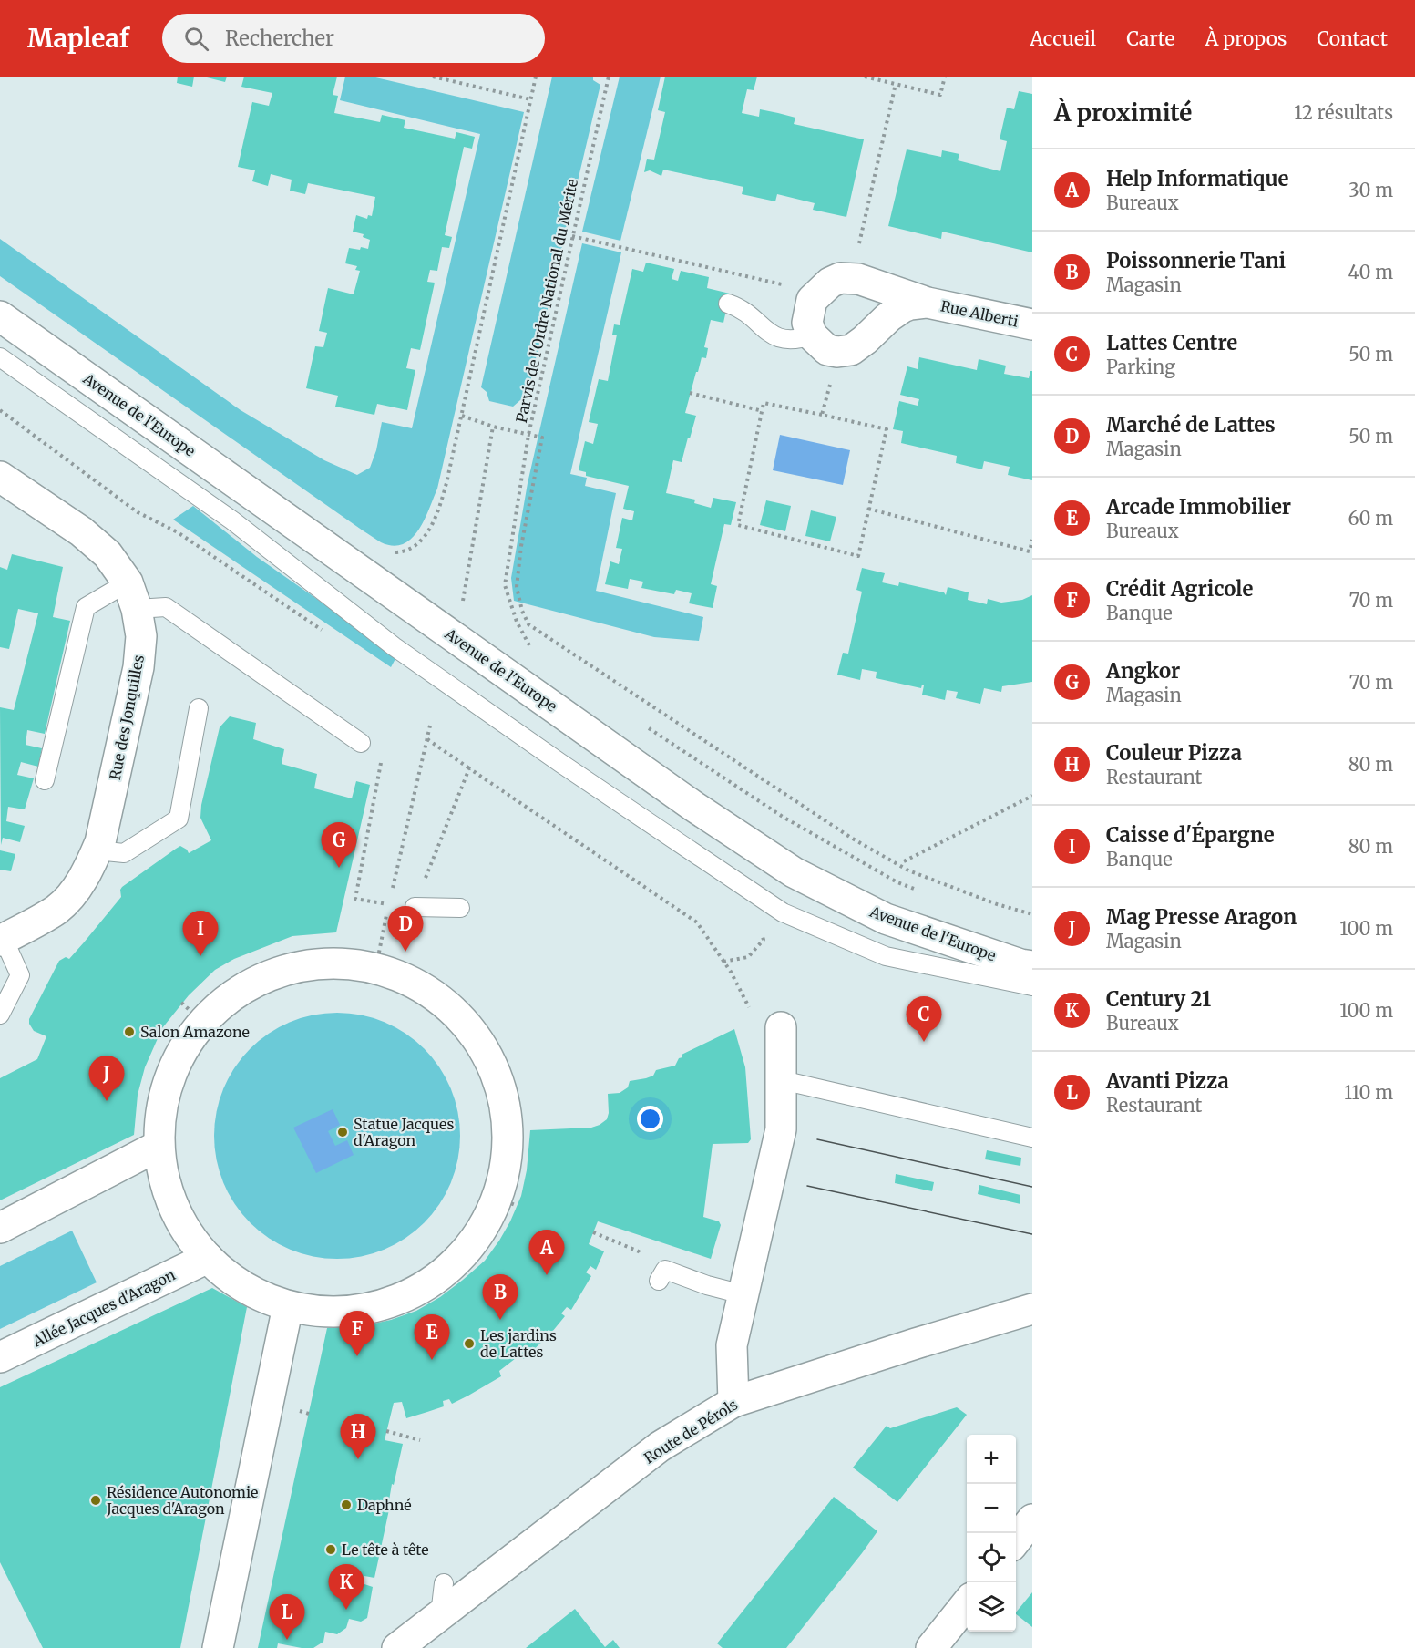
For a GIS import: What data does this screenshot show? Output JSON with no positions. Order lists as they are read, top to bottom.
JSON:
{
  "streets": {
    "street": [
      "Rue Alberti",
      "Avenue de l'Europe",
      "Rue des Jonquilles",
      "Allée Jacques d'Aragon",
      "Route de Pérols"
    ],
    "path": ["Parvis de l'Ordre National du Mérite"]
  },
  "places": [
    "Salon Amazone",
    "Statue Jacques d'Aragon",
    "Les jardins de Lattes",
    "Résidence Autonomie Jacques d'Aragon",
    "Daphné",
    "Le tête à tête"
  ],
  "page": {
    "header": "Mapleaf",
    "search": "Rechercher",
    "nav": [
      "Accueil",
      "Carte",
      "À propos",
      "Contact"
    ],
    "heading": ["À proximité", "12 résultats"],
    "list": [
      {
        "mark": "A",
        "name": "Help Informatique",
        "note": "Bureaux",
        "value": "30 m"
      },
      {
        "mark": "B",
        "name": "Poissonnerie Tani",
        "note": "Magasin",
        "value": "40 m"
      },
      {
        "mark": "C",
        "name": "Lattes Centre",
        "note": "Parking",
        "value": "50 m"
      },
      {
        "mark": "D",
        "name": "Marché de Lattes",
        "note": "Magasin",
        "value": "50 m"
      },
      {
        "mark": "E",
        "name": "Arcade Immobilier",
        "note": "Bureaux",
        "value": "60 m"
      },
      {
        "mark": "F",
        "name": "Crédit Agricole",
        "note": "Banque",
        "value": "70 m"
      },
      {
        "mark": "G",
        "name": "Angkor",
        "note": "Magasin",
        "value": "70 m"
      },
      {
        "mark": "H",
        "name": "Couleur Pizza",
        "note": "Restaurant",
        "value": "80 m"
      },
      {
        "mark": "I",
        "name": "Caisse d'Épargne",
        "note": "Banque",
        "value": "80 m"
      },
      {
        "mark": "J",
        "name": "Mag Presse Aragon",
        "note": "Magasin",
        "value": "100 m"
      },
      {
        "mark": "K",
        "name": "Century 21",
        "note": "Bureaux",
        "value": "100 m"
      },
      {
        "mark": "L",
        "name": "Avanti Pizza",
        "note": "Restaurant",
        "value": "110 m"
      }
    ],
    "pins": [
      "G",
      "D",
      "I",
      "C",
      "J",
      "A",
      "B",
      "F",
      "E",
      "H",
      "K",
      "L"
    ],
    "map_buttons": ["+", "−"]
  }
}
